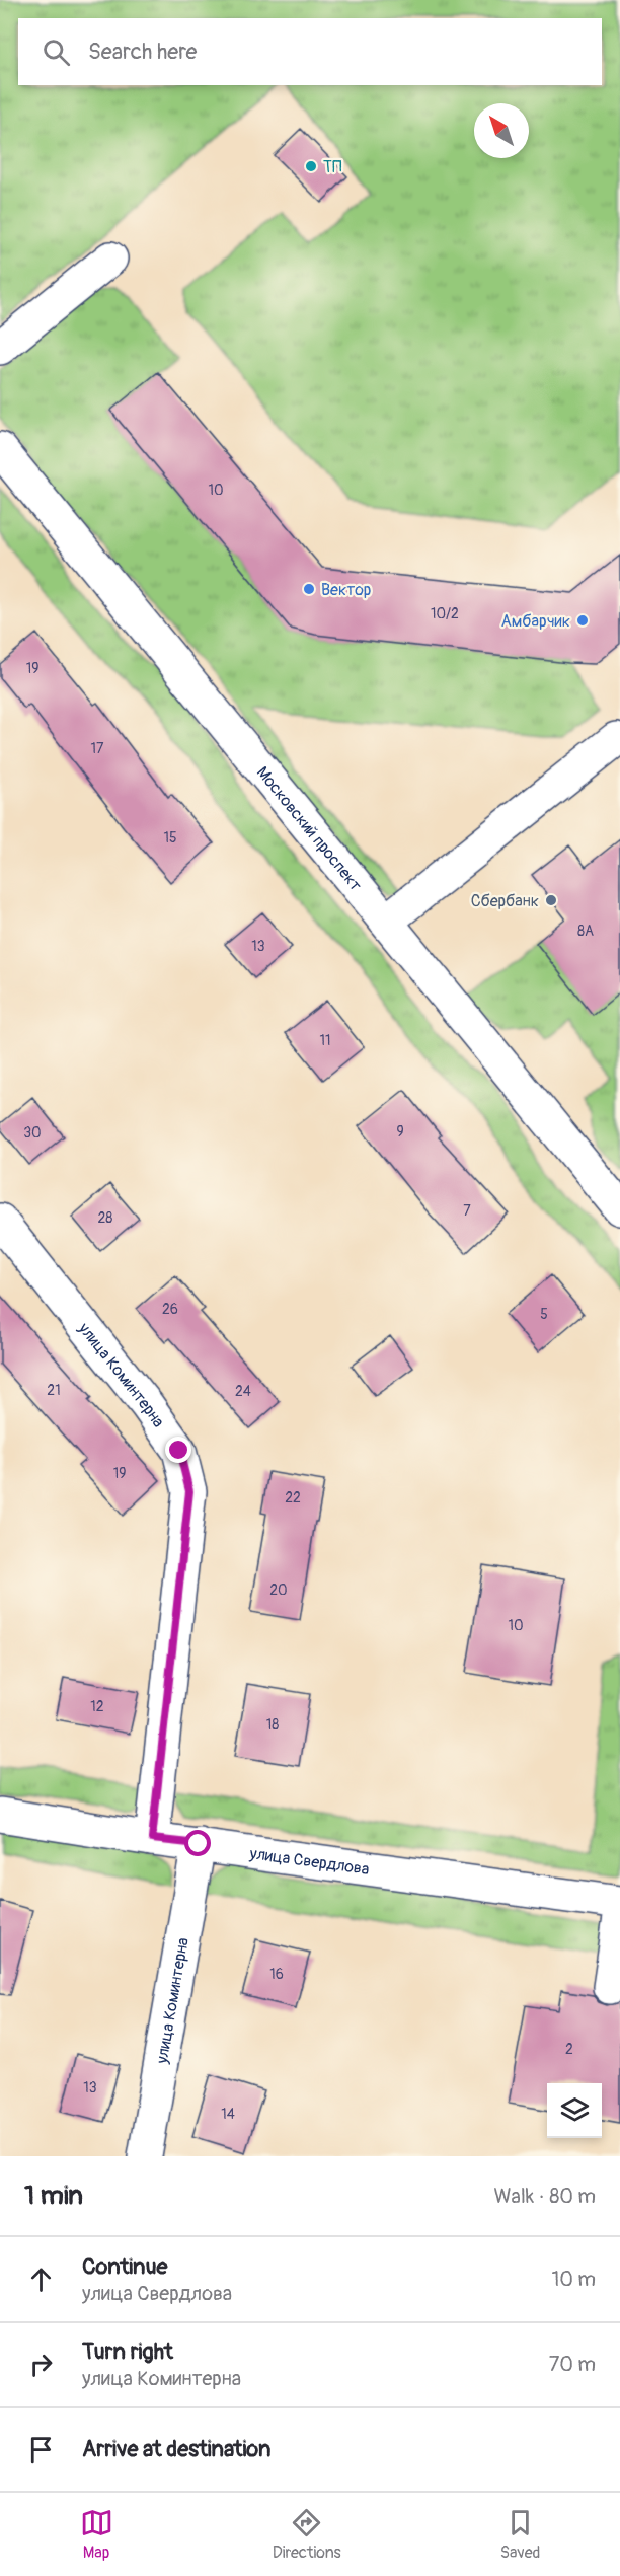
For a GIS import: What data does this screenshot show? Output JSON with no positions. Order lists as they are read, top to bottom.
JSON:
{
  "streets": {
    "street": ["Московский проспект", "улица Коминтерна", "улица Свердлова"]
  },
  "crossings": [
    ["улица Коминтерна", "улица Свердлова"]
  ],
  "places": [
    "ТП",
    "Вектор",
    "Амбарчик",
    "Сбербанк"
  ],
  "house_numbers": [
    "10",
    "10/2",
    "19",
    "17",
    "15",
    "8А",
    "13",
    "11",
    "9",
    "30",
    "7",
    "28",
    "26",
    "5",
    "21",
    "24",
    "19",
    "22",
    "20",
    "10",
    "12",
    "18",
    "16",
    "2",
    "13",
    "14"
  ],
  "north": "top left",
  "page": {
    "search": "Search here",
    "heading": ["1 min", "Walk · 80 m"],
    "list": [
      ["Continue", "улица Свердлова", "10 m"],
      ["Turn right", "улица Коминтерна", "70 m"],
      "Arrive at destination"
    ],
    "nav": ["Map", "Directions", "Saved"]
  }
}
